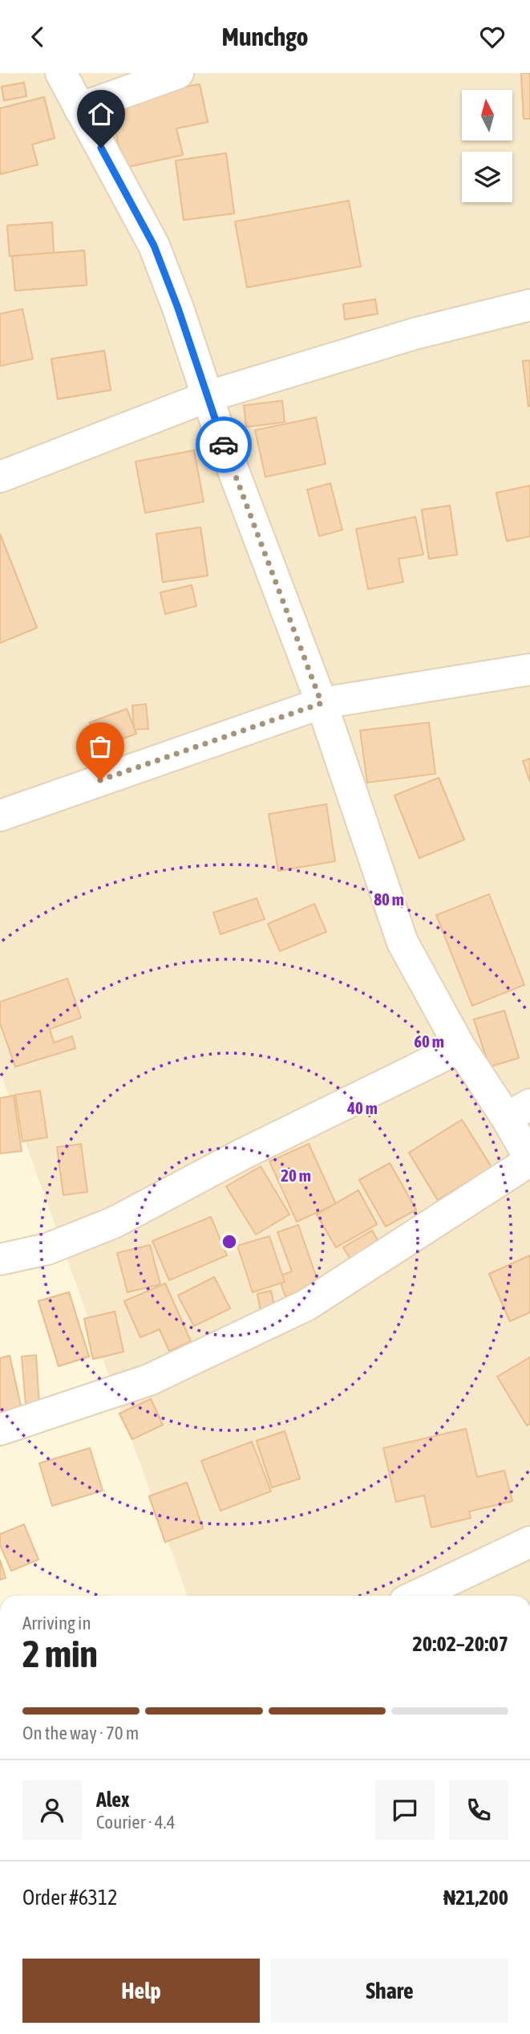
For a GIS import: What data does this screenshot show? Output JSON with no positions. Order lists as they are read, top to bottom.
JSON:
{
  "north": "top",
  "page": {
    "header": "Munchgo",
    "heading": ["2 min", "Arriving in", "20:02–20:07"],
    "panel": [
      "Alex",
      "Courier · 4.4",
      "Order #6312",
      "₦21,200"
    ],
    "bar": "On the way · 70 m",
    "buttons": ["Help", "Share"]
  },
  "rings": [
    "80 m",
    "60 m",
    "40 m",
    "20 m"
  ]
}
